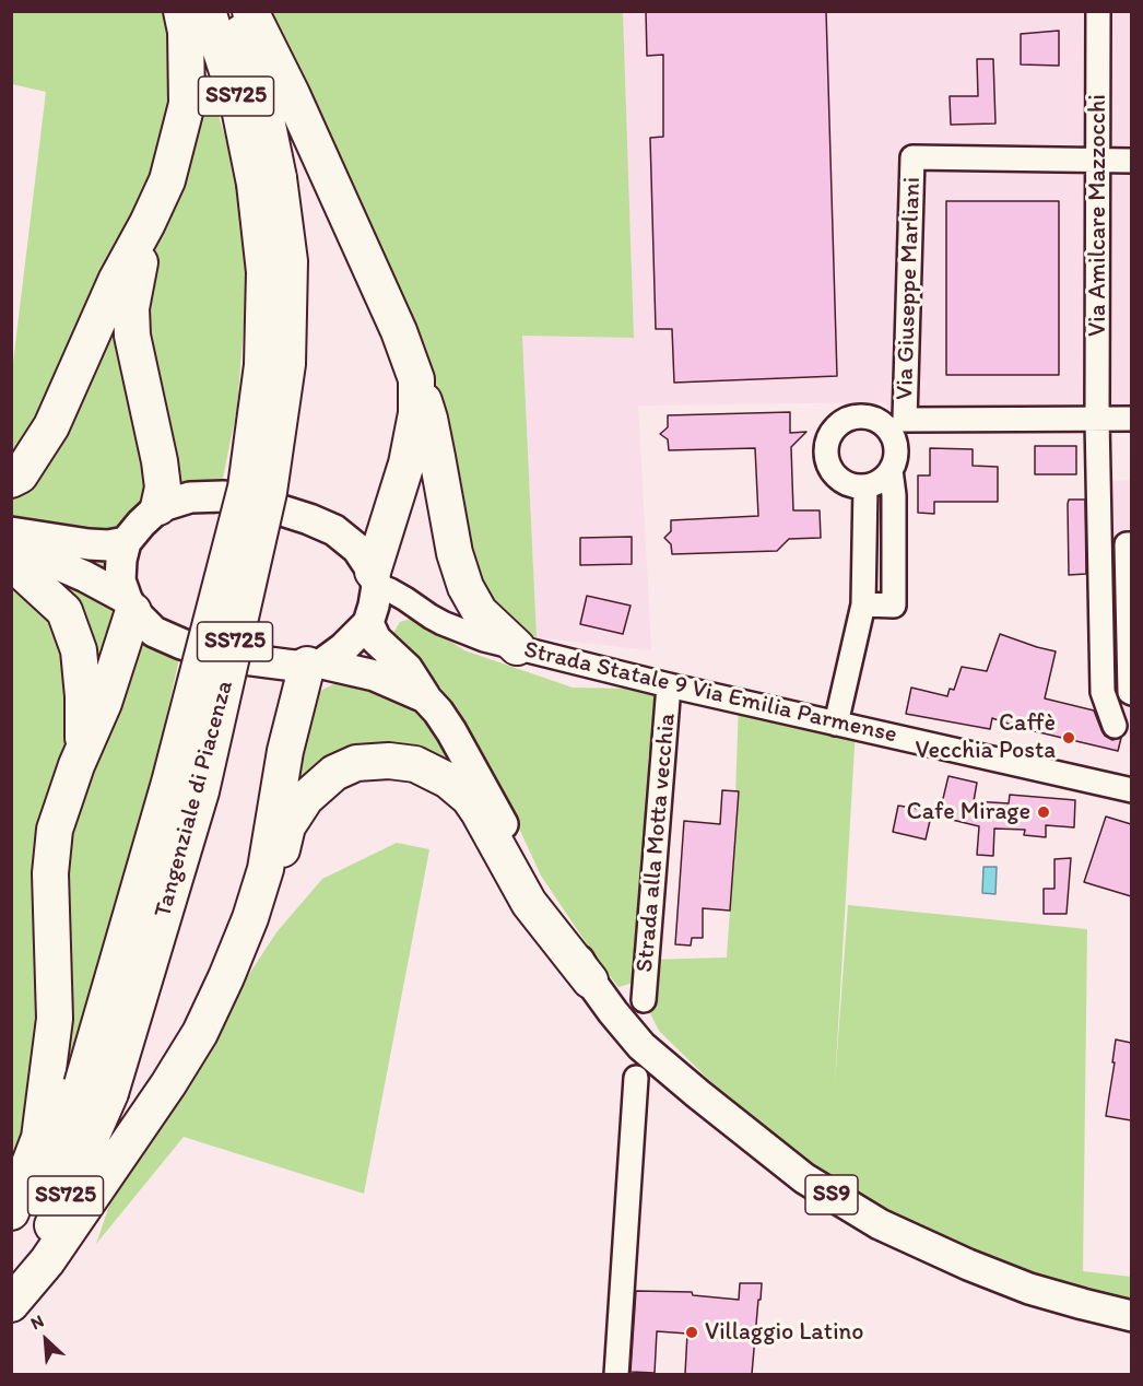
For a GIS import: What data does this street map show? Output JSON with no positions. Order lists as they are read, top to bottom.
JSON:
{
  "streets": {
    "highway": ["SS725", "Tangenziale di Piacenza"],
    "main road": ["Strada Statale 9 Via Emilia Parmense", "SS9"],
    "street": ["Via Amilcare Mazzocchi", "Via Giuseppe Marliani", "Strada alla Motta vecchia"]
  },
  "crossings": [
    ["Via Amilcare Mazzocchi", "Via Giuseppe Marliani"],
    ["Strada Statale 9 Via Emilia Parmense", "Strada alla Motta vecchia"]
  ],
  "places": ["Caffè Vecchia Posta", "Cafe Mirage", "Villaggio Latino"],
  "north": "top left"
}
